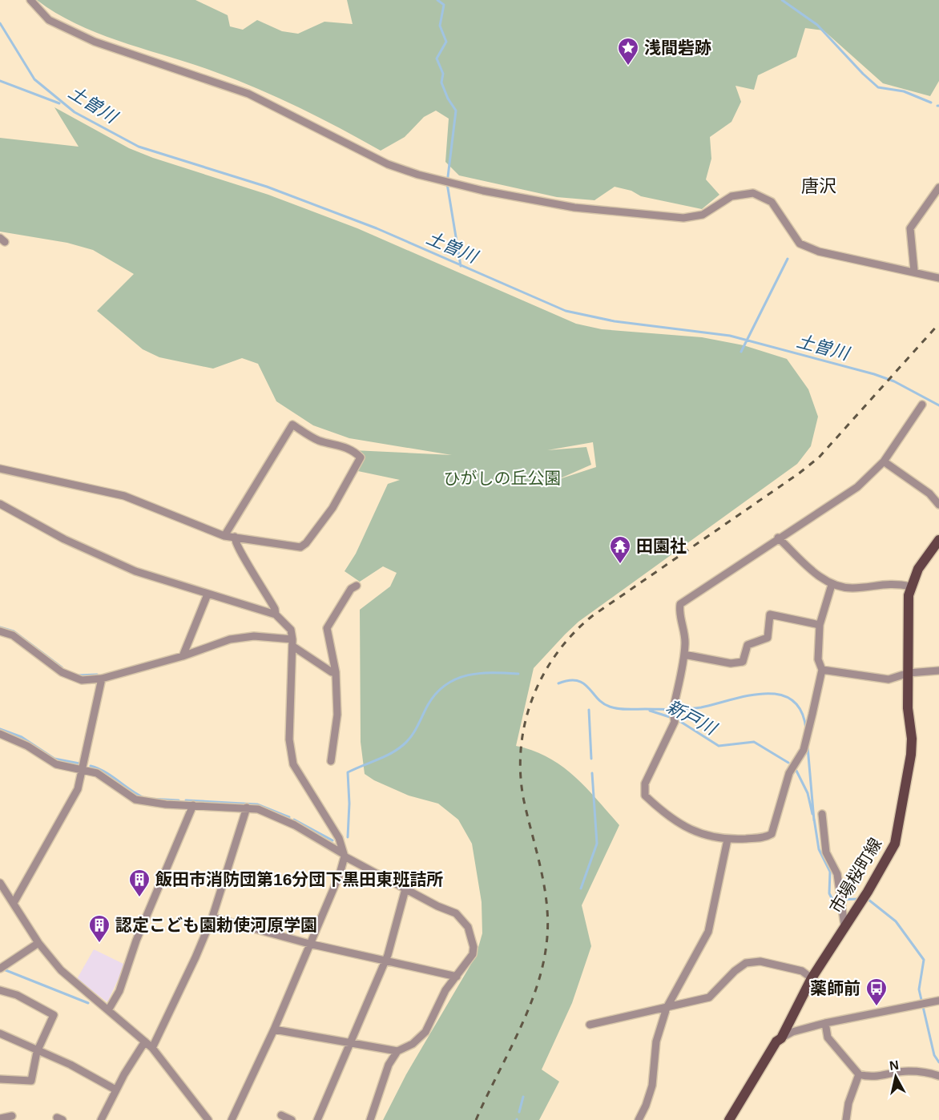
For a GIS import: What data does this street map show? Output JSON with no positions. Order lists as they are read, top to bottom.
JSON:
{
  "streets": {
    "main road": ["市場桜町線"]
  },
  "districts": ["唐沢"],
  "water": ["土曽川", "新戸川"],
  "parks": ["ひがしの丘公園"],
  "places": {
    "place": ["浅間砦跡"],
    "temple": ["田園社"],
    "building": ["飯田市消防団第16分団下黒田東班詰所", "認定こども園勅使河原学園"],
    "bus stop": ["薬師前"]
  },
  "north": "top"
}
